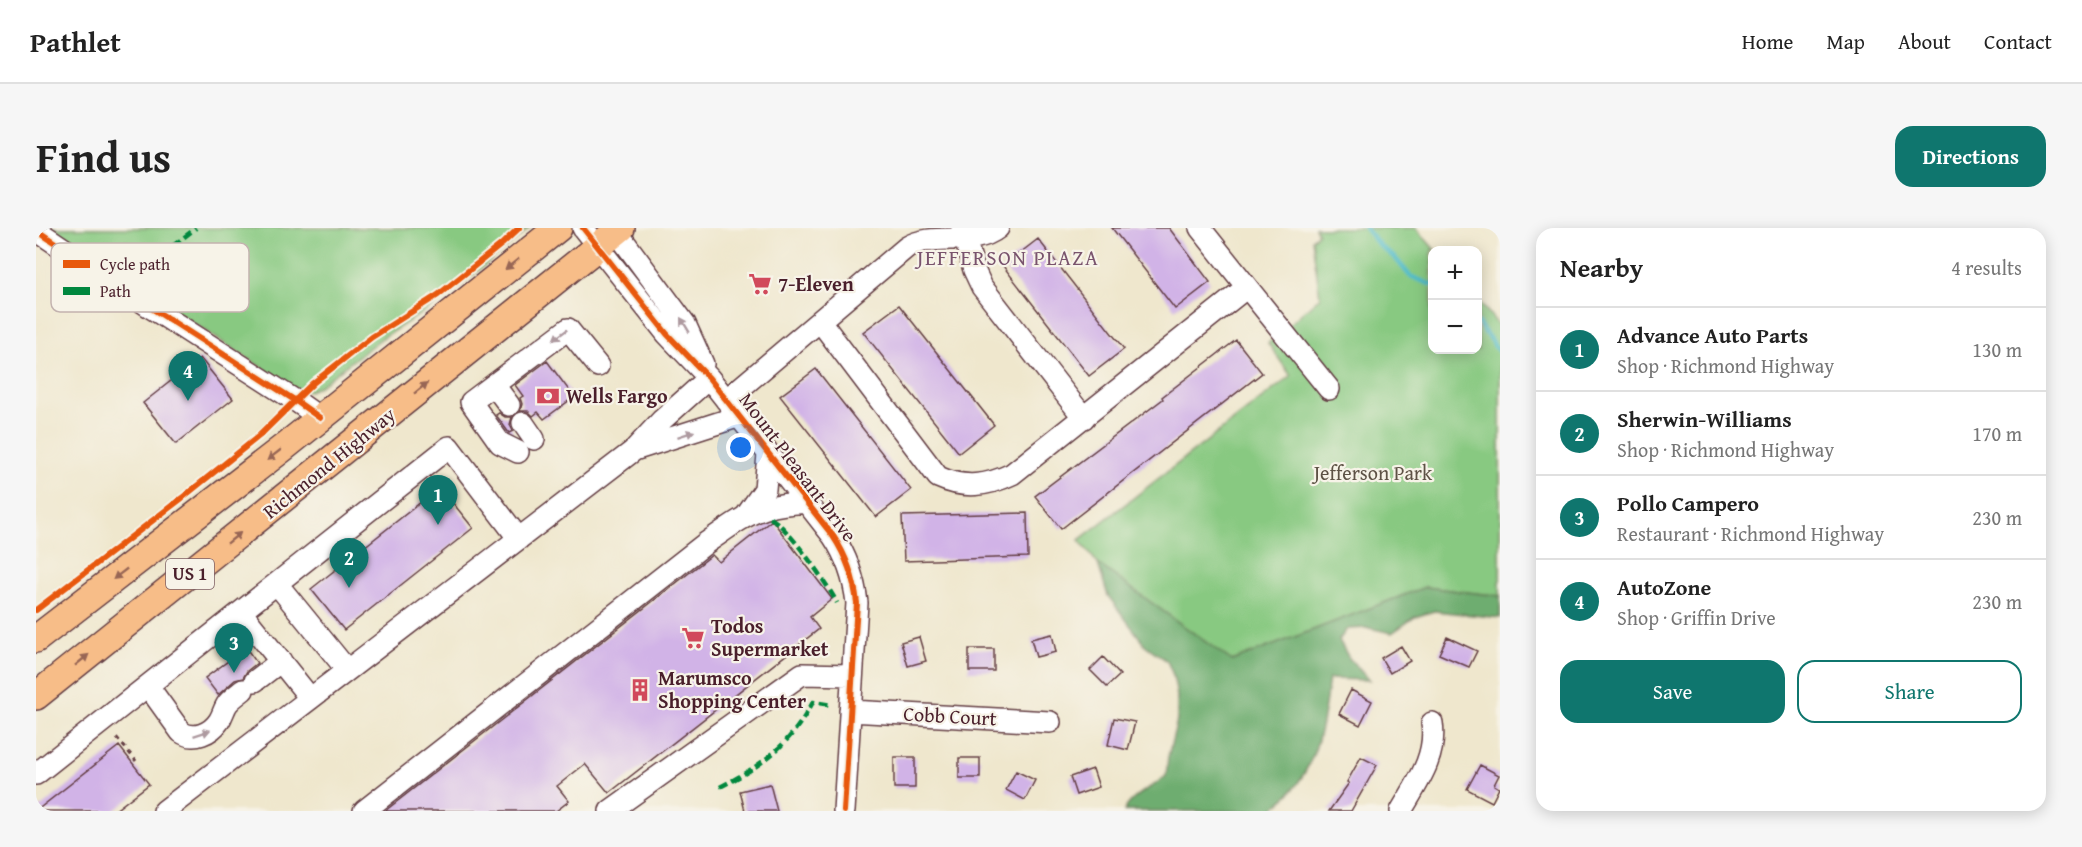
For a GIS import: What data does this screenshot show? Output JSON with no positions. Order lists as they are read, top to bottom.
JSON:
{
  "streets": {
    "main road": ["Richmond Highway", "US 1"],
    "street": ["Mount Pleasant Drive", "Cobb Court"]
  },
  "crossings": [
    ["Richmond Highway", "Mount Pleasant Drive"],
    ["Mount Pleasant Drive", "Cobb Court"]
  ],
  "districts": ["JEFFERSON PLAZA"],
  "parks": ["Jefferson Park"],
  "places": {
    "supermarket": ["7-Eleven", "Todos Supermarket"],
    "bank": ["Wells Fargo"],
    "building": ["Marumsco Shopping Center"]
  },
  "legend": ["Cycle path", "Path"],
  "page": {
    "header": "Pathlet",
    "nav": [
      "Home",
      "Map",
      "About",
      "Contact"
    ],
    "title": "Find us",
    "buttons": [
      "Directions",
      ["Save", "Share"]
    ],
    "heading": ["Nearby", "4 results"],
    "map_buttons": ["+", "−"],
    "list": [
      {
        "mark": "1",
        "name": "Advance Auto Parts",
        "note": "Shop · Richmond Highway",
        "value": "130 m"
      },
      {
        "mark": "2",
        "name": "Sherwin-Williams",
        "note": "Shop · Richmond Highway",
        "value": "170 m"
      },
      {
        "mark": "3",
        "name": "Pollo Campero",
        "note": "Restaurant · Richmond Highway",
        "value": "230 m"
      },
      {
        "mark": "4",
        "name": "AutoZone",
        "note": "Shop · Griffin Drive",
        "value": "230 m"
      }
    ],
    "pins": [
      "4",
      "1",
      "2",
      "3"
    ]
  }
}
